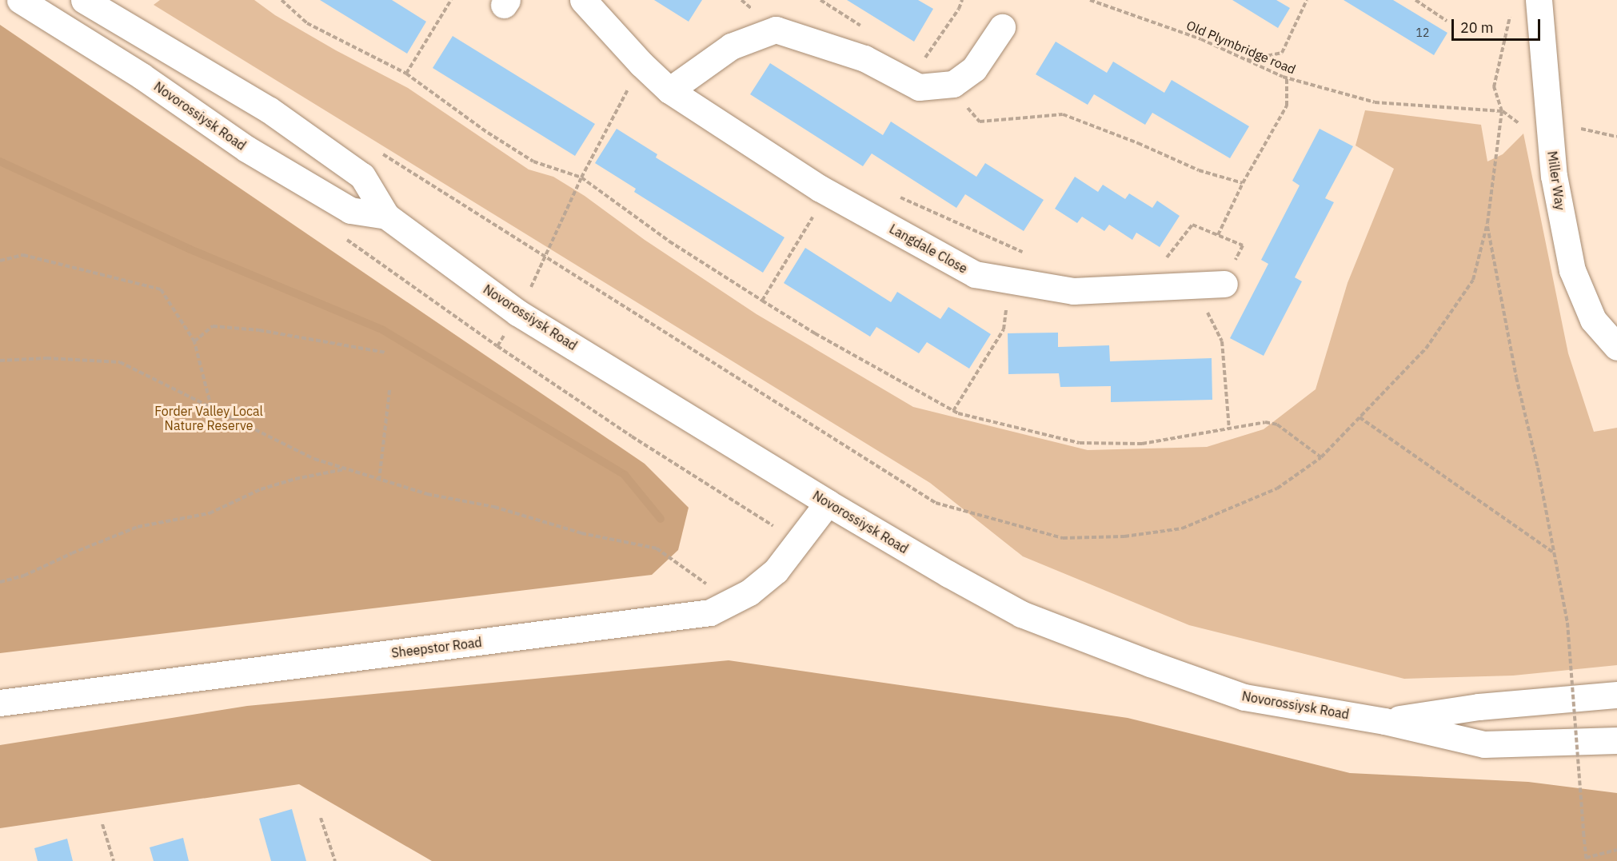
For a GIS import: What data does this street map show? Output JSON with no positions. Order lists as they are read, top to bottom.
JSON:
{
  "streets": {
    "main road": [
      "Novorossiysk Road",
      "Miller Way",
      "Langdale Close",
      "Sheepstor Road"
    ],
    "path": ["Old Plymbridge road"]
  },
  "crossings": [
    ["Novorossiysk Road", "Sheepstor Road"]
  ],
  "parks": ["Forder Valley Local Nature Reserve"],
  "house_numbers": ["12"],
  "scale_bar": "20 m"
}
